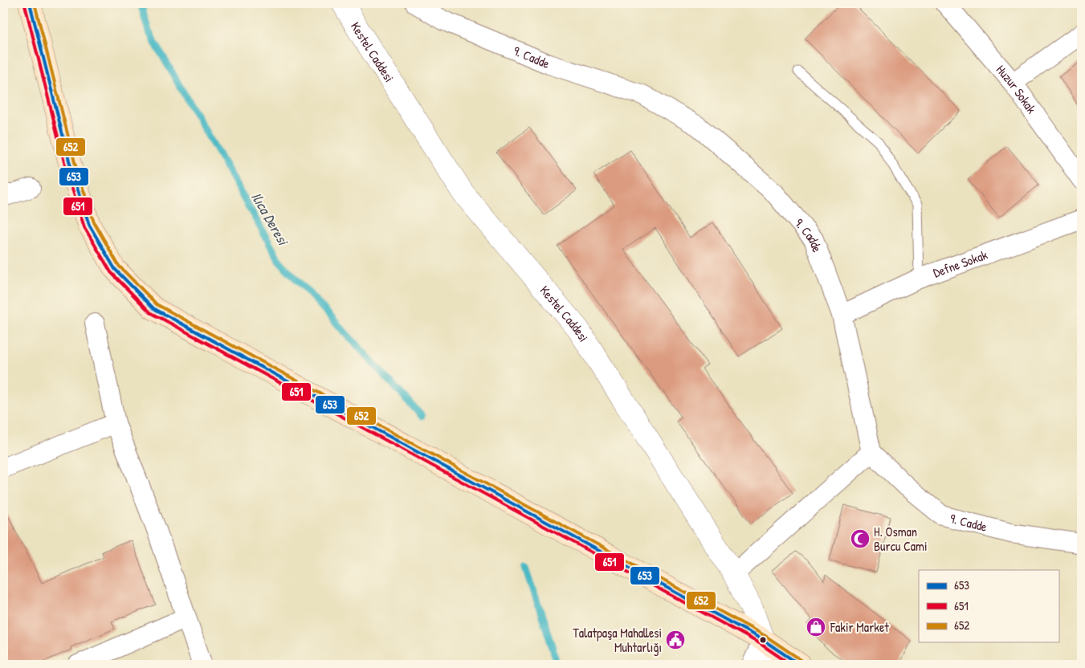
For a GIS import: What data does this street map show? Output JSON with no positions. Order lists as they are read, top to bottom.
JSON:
{
  "streets": {
    "street": [
      "Kestel Caddesi",
      "9. Cadde",
      "Huzur Sokak",
      "Defne Sokak"
    ]
  },
  "crossings": [
    ["9. Cadde", "Defne Sokak"]
  ],
  "water": ["Ilıca Deresi"],
  "places": {
    "mosque": ["H. Osman Burcu Cami"],
    "shop": ["Fakir Market"],
    "public building": ["Talatpaşa Mahallesi Muhtarlığı"]
  },
  "lines": ["transit line 653", "transit line 652", "transit line 651"],
  "legend": ["653", "651", "652"]
}
